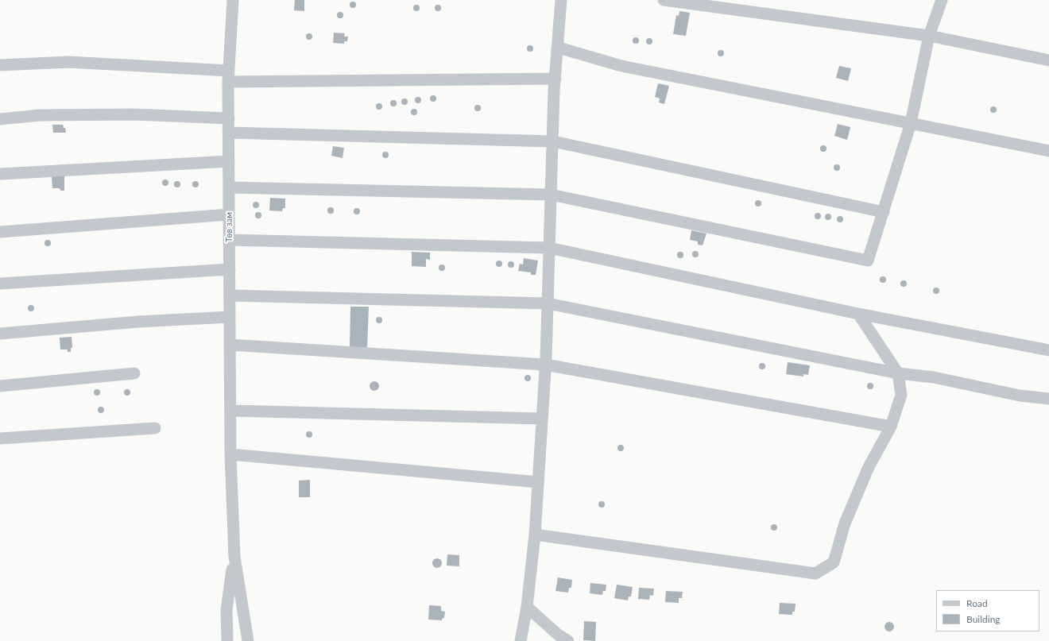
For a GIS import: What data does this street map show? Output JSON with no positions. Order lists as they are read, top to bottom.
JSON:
{
  "streets": {
    "street": ["Төв зам"]
  },
  "legend": ["Road", "Building"]
}
